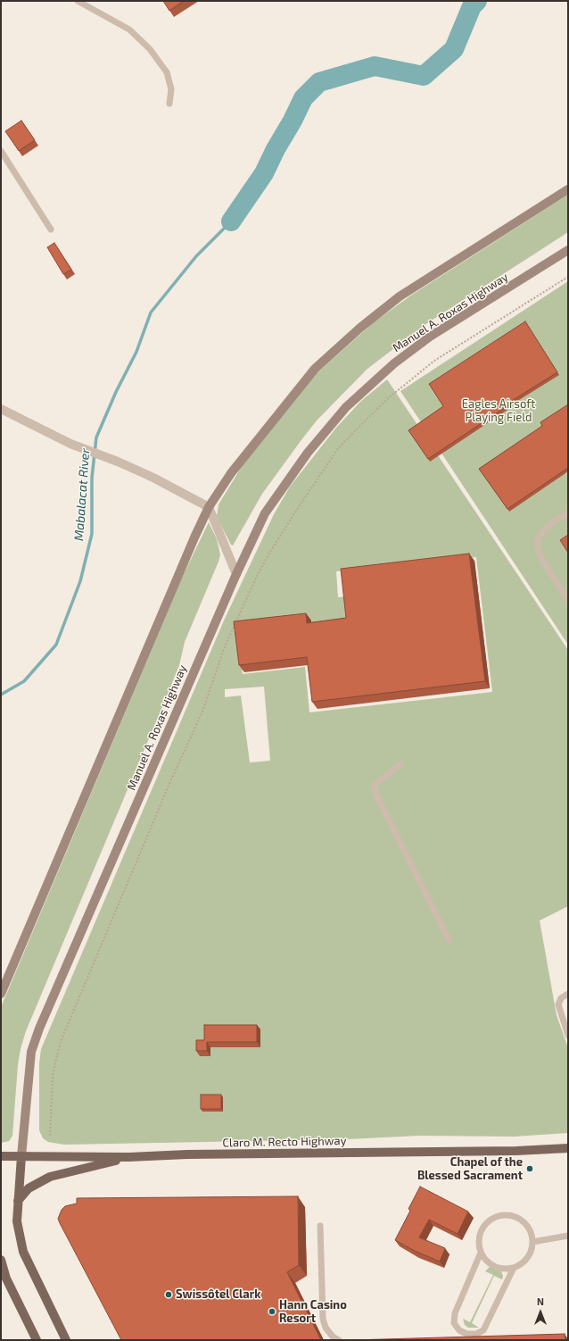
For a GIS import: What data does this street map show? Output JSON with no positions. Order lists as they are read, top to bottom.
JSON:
{
  "streets": {
    "main road": ["Manuel A. Roxas Highway", "Claro M. Recto Highway"]
  },
  "crossings": [
    ["Manuel A. Roxas Highway", "Claro M. Recto Highway"]
  ],
  "water": ["Mabalacat River"],
  "parks": ["Eagles Airsoft Playing Field"],
  "places": ["Chapel of the Blessed Sacrament", "Swissôtel Clark", "Hann Casino Resort"],
  "north": "top"
}
